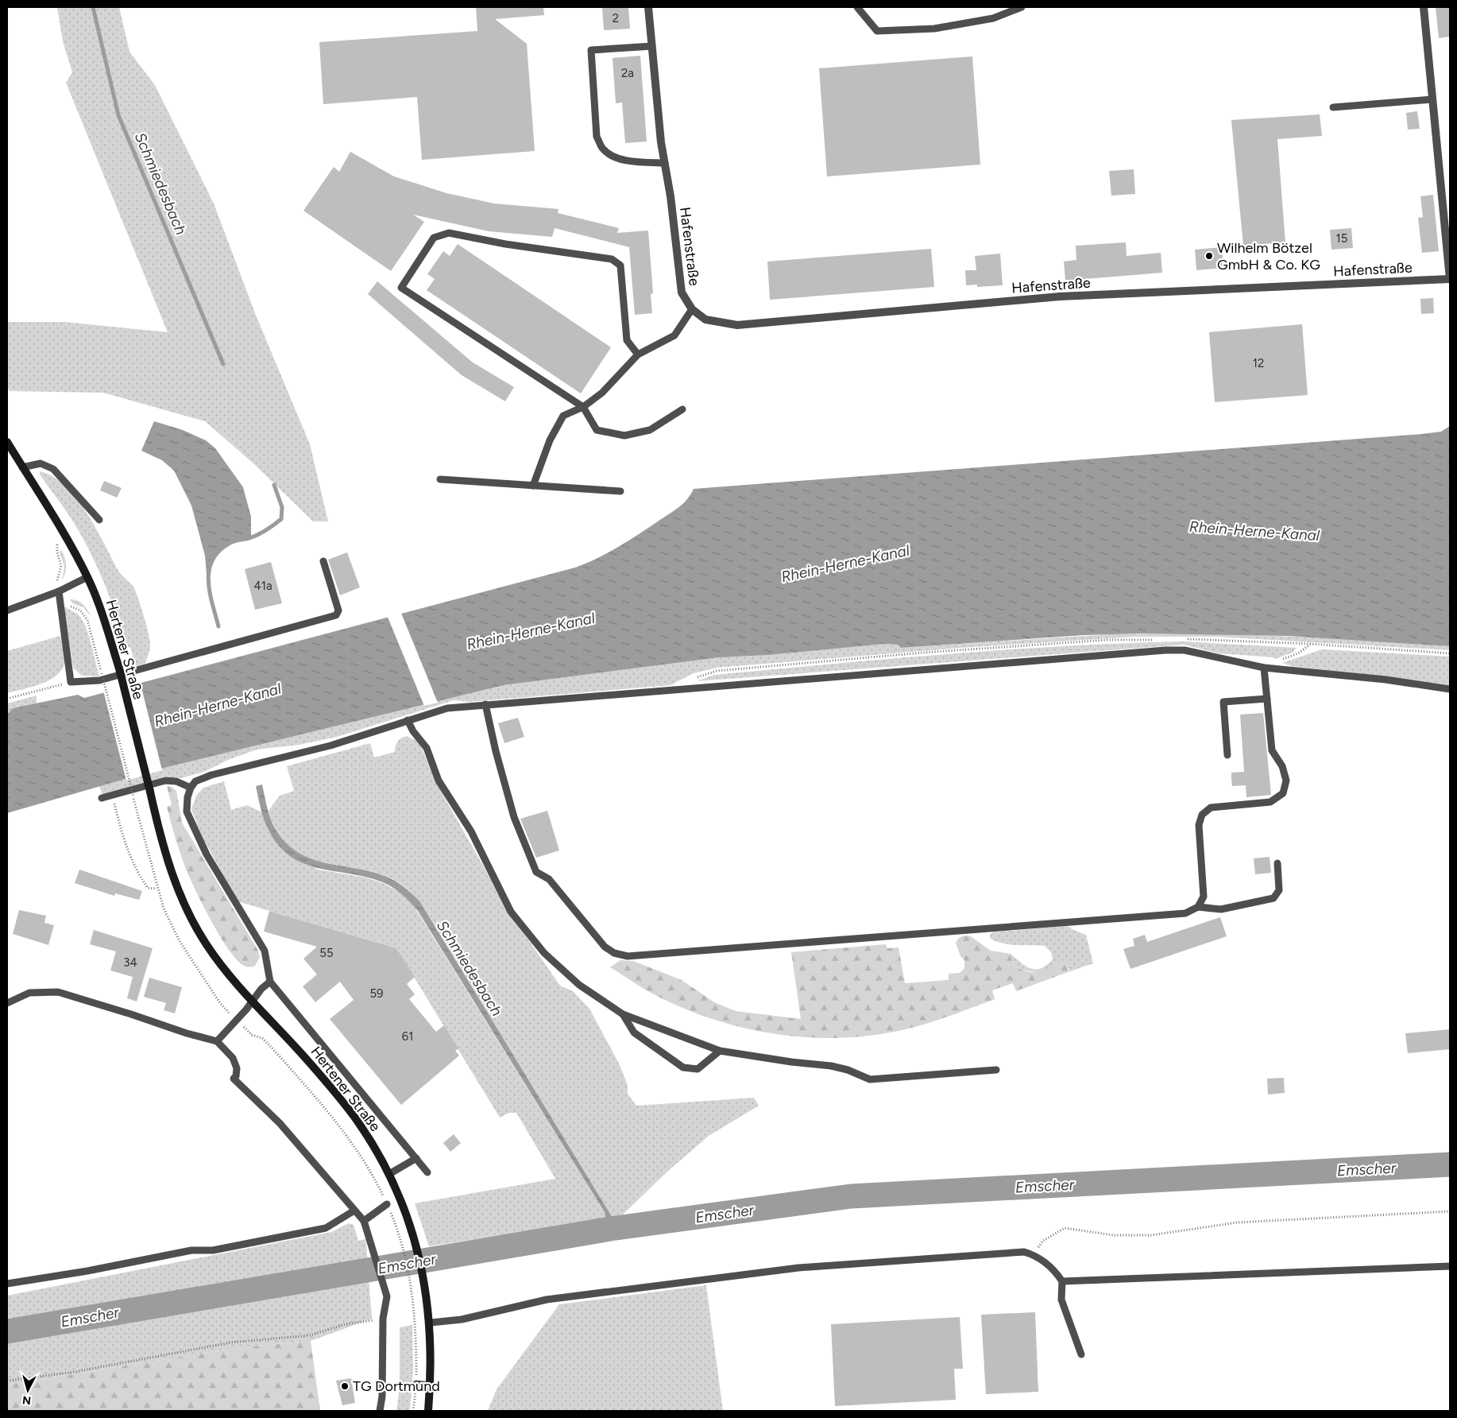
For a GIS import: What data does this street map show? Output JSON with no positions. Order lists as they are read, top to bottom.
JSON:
{
  "streets": {
    "main road": ["Hertener Straße"],
    "street": ["Hafenstraße"]
  },
  "water": ["Schmiedesbach", "Rhein-Herne-Kanal", "Emscher"],
  "places": ["Wilhelm Bötzel GmbH & Co. KG", "TG Dortmund"],
  "house_numbers": [
    "2",
    "2a",
    "15",
    "12",
    "41a",
    "55",
    "34",
    "59",
    "61"
  ],
  "north": "bottom"
}
